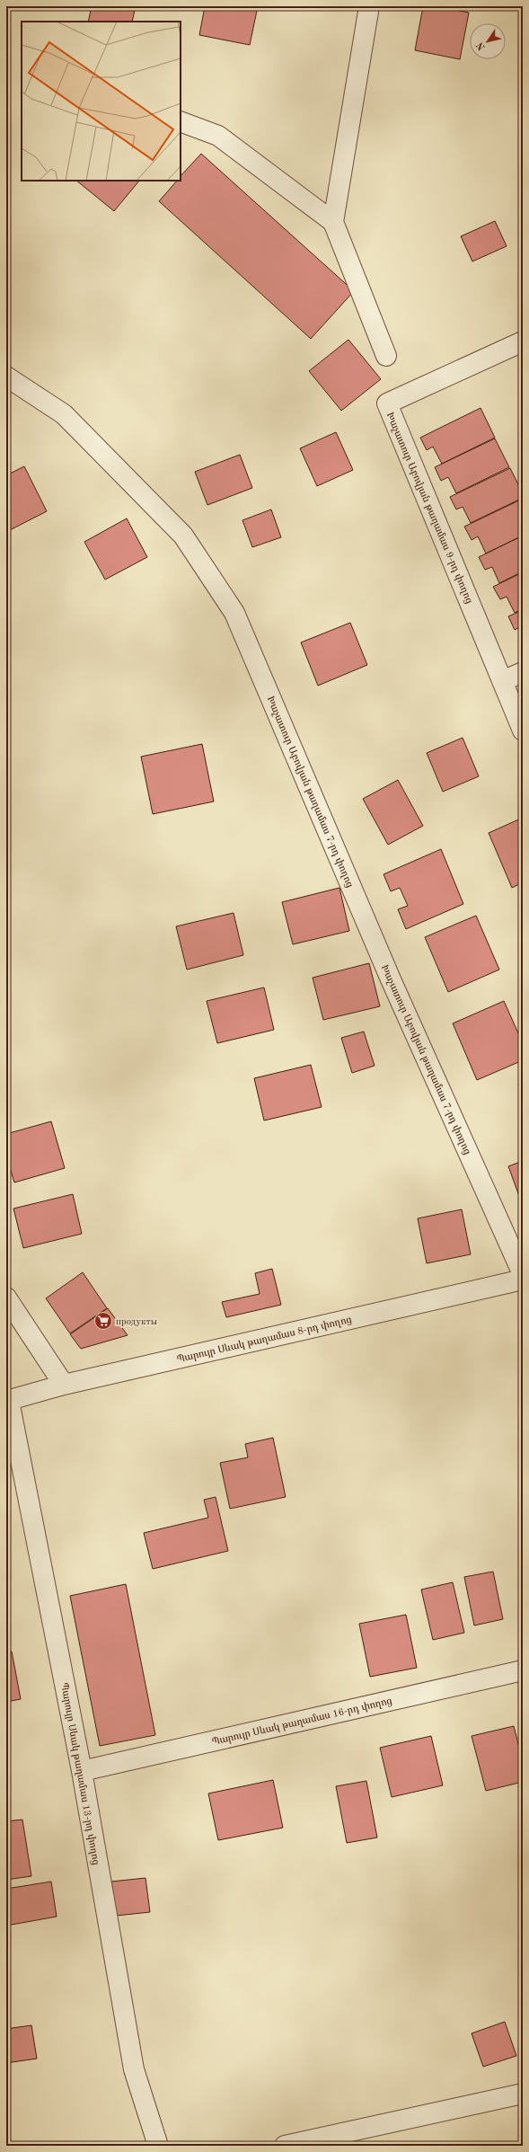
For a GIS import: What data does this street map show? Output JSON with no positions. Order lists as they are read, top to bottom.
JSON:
{
  "streets": {
    "street": [
      "Խաչատուր Աբովյան թաղամաս 9-րդ փողոց",
      "Խաչատուր Աբովյան թաղամաս 7-րդ փողոց",
      "Պարույր Սևակ թաղամաս 8-րդ փողոց",
      "Պարույր Սևակ թաղամաս 16-րդ փողոց",
      "Պարույր Սևակ թաղամաս 13-րդ փողոց"
    ]
  },
  "crossings": [
    ["Պարույր Սևակ թաղամաս 8-րդ փողոց", "Պարույր Սևակ թաղամաս 13-րդ փողոց"],
    ["Պարույր Սևակ թաղամաս 16-րդ փողոց", "Պարույր Սևակ թաղամաս 13-րդ փողոց"]
  ],
  "places": {
    "supermarket": ["продукты"]
  },
  "north": "bottom left"
}
